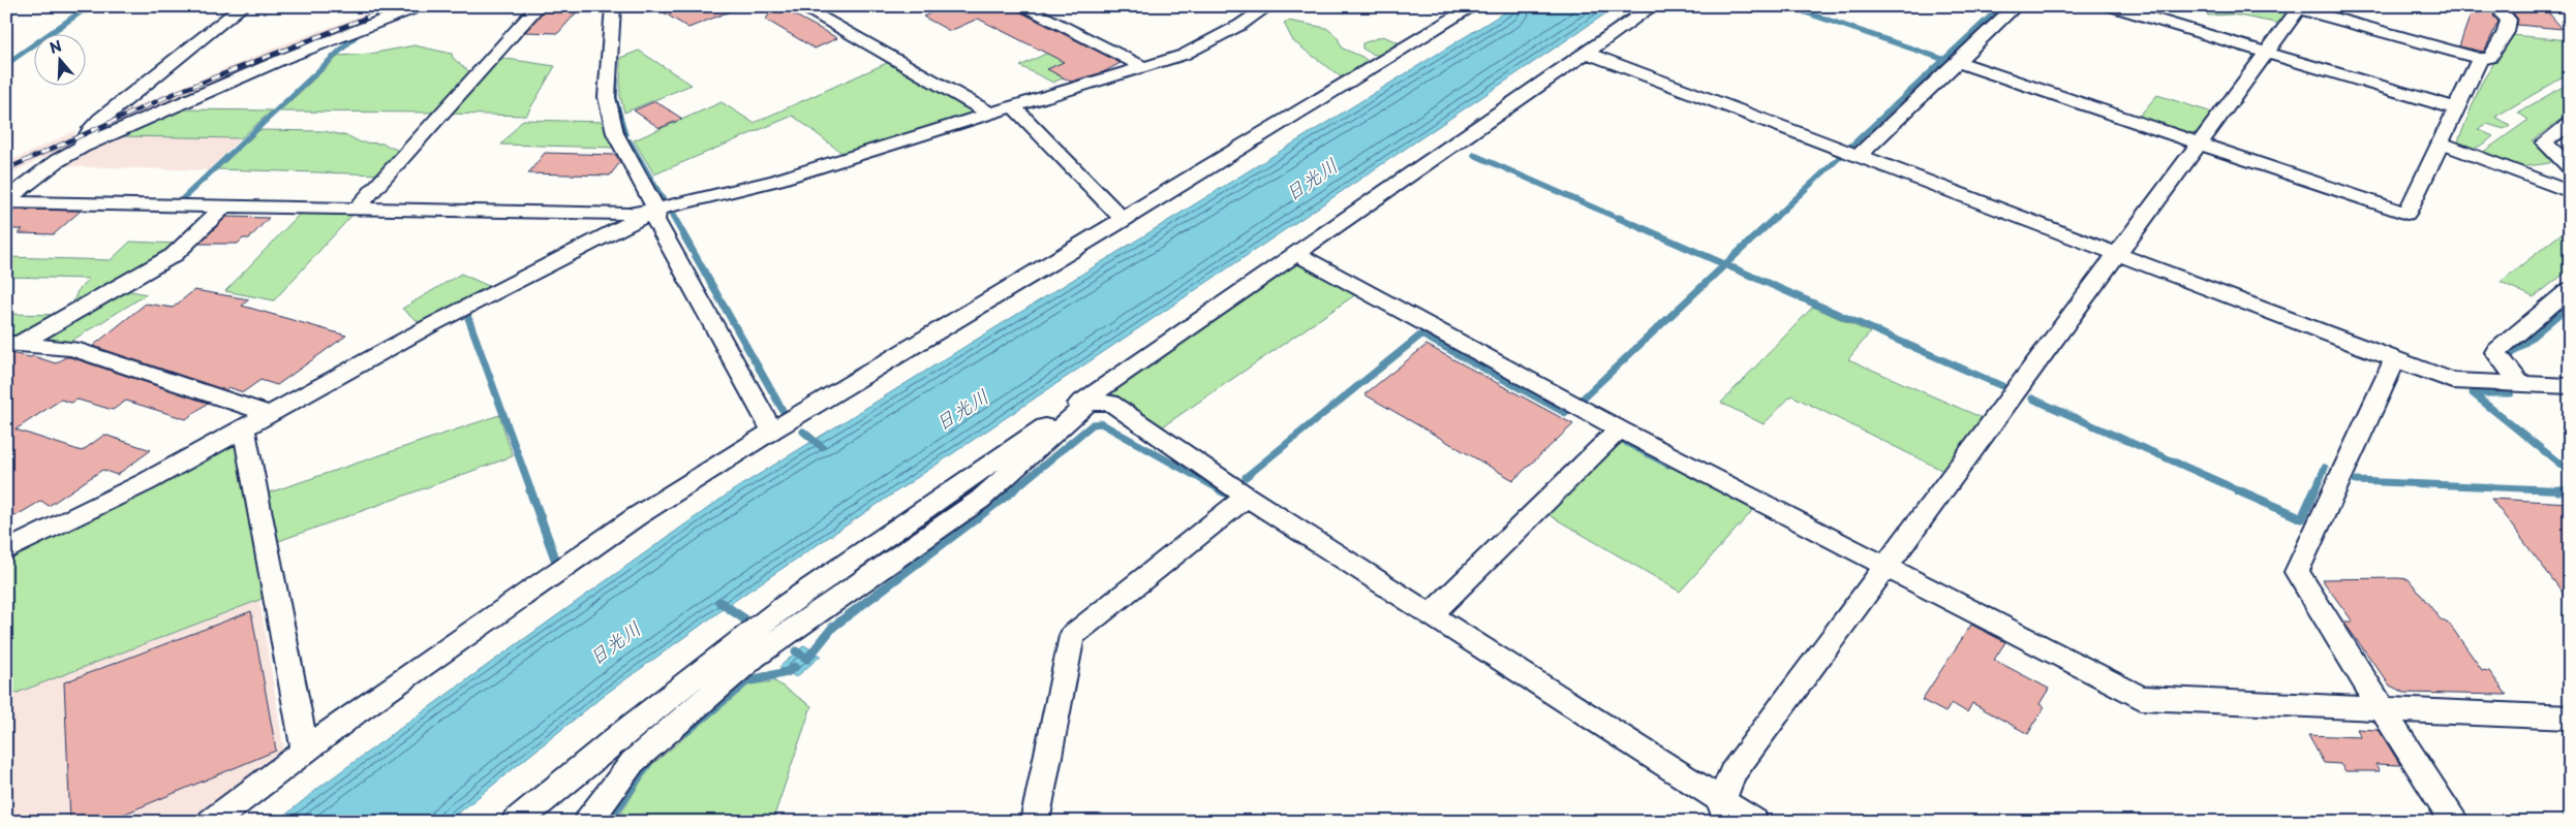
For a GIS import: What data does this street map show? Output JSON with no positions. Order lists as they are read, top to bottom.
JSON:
{
  "water": ["日光川"],
  "north": "top"
}
